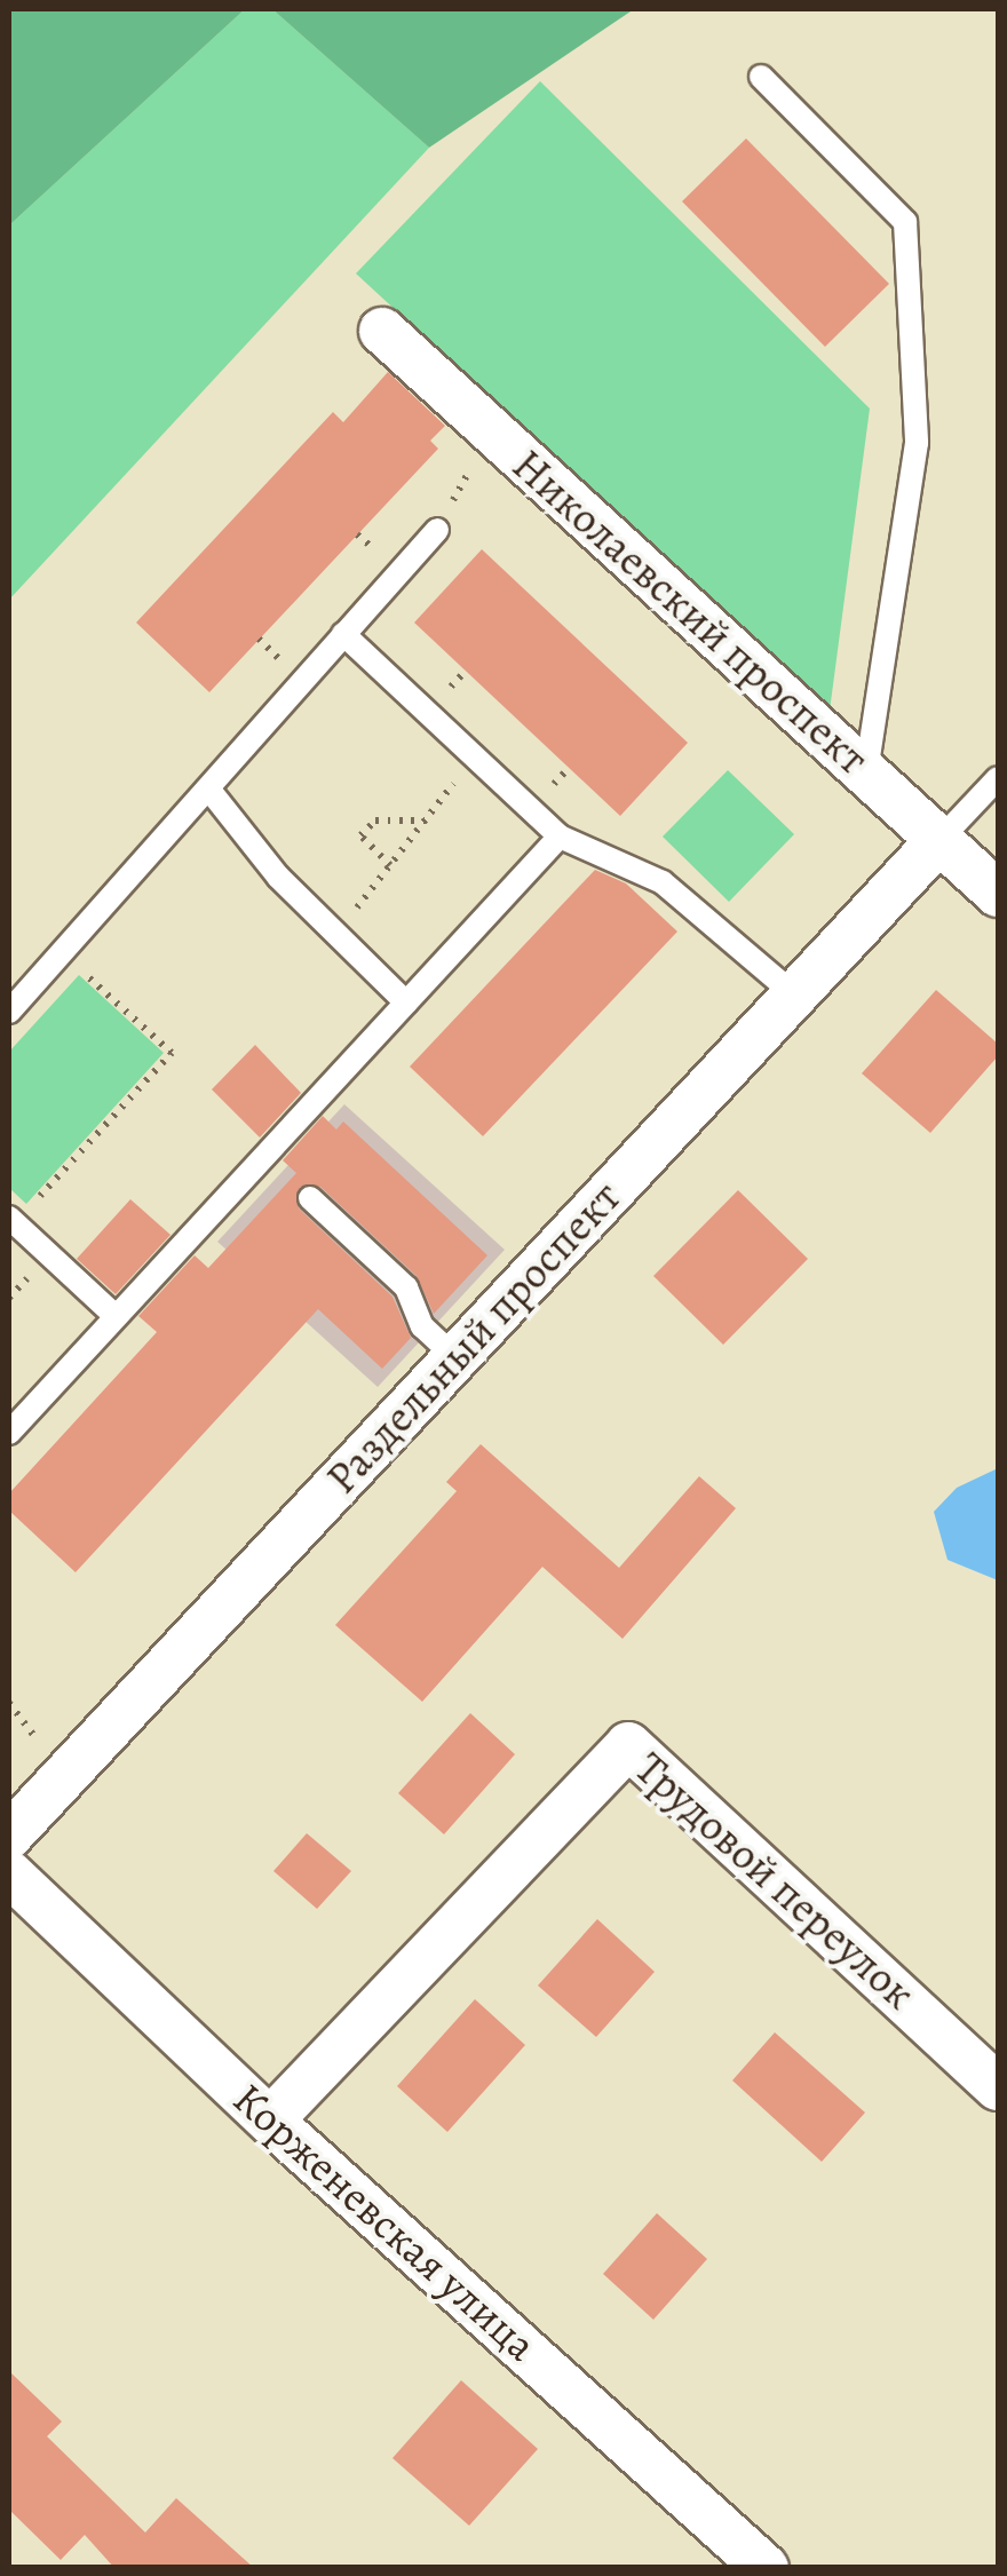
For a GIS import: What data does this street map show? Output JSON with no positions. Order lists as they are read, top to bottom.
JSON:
{
  "streets": {
    "street": [
      "Николаевский проспект",
      "Раздельный проспект",
      "Трудовой переулок",
      "Корженевская улица"
    ]
  },
  "crossings": [
    ["Николаевский проспект", "Раздельный проспект"],
    ["Трудовой переулок", "Корженевская улица"]
  ]
}
